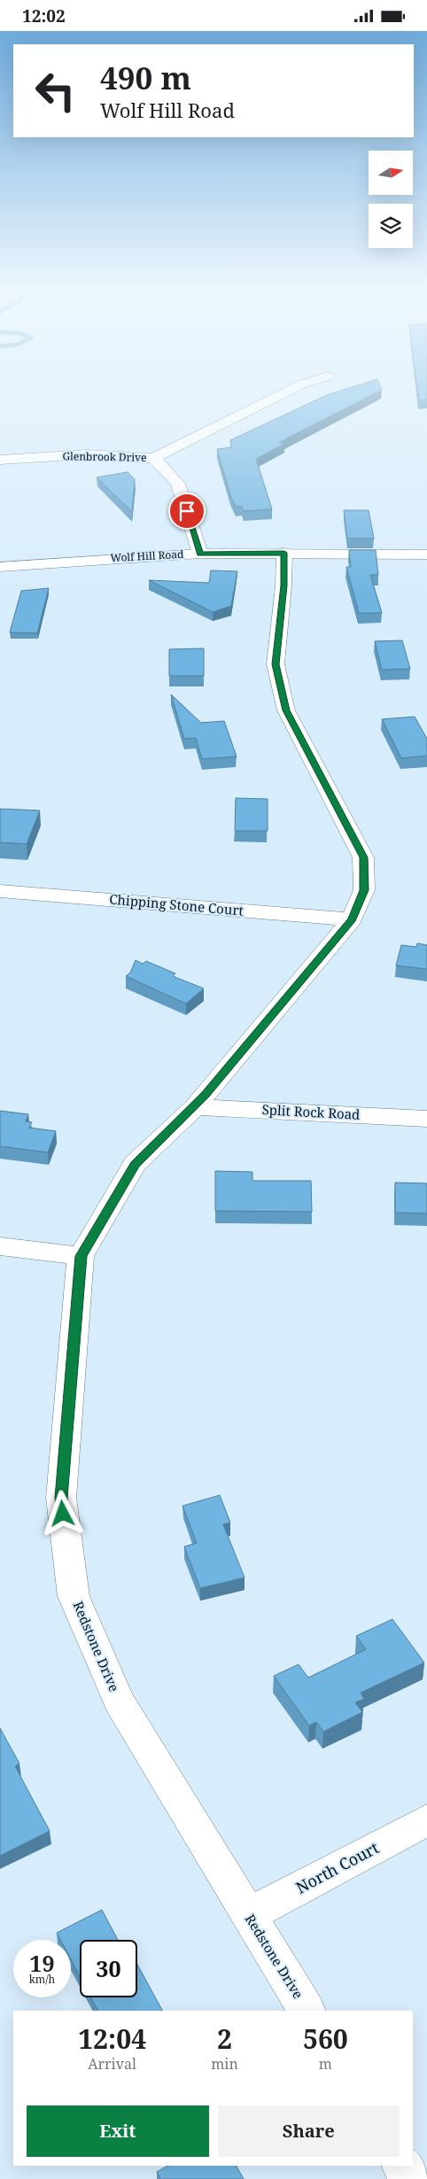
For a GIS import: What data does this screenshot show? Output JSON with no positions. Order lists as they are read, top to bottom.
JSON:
{
  "streets": {
    "street": [
      "Glenbrook Drive",
      "Wolf Hill Road",
      "Chipping Stone Court",
      "Split Rock Road",
      "Redstone Drive",
      "North Court"
    ]
  },
  "crossings": [
    ["Glenbrook Drive", "Wolf Hill Road"],
    ["Wolf Hill Road", "Redstone Drive"],
    ["Chipping Stone Court", "Redstone Drive"],
    ["Split Rock Road", "Redstone Drive"],
    ["Redstone Drive", "North Court"]
  ],
  "north": "right",
  "page": {
    "status": "12:02",
    "turn": ["490 m", "Wolf Hill Road"],
    "speed": "19 km/h",
    "limit": "30",
    "eta": [
      "12:04",
      "Arrival",
      "2",
      "min",
      "560",
      "m"
    ],
    "buttons": ["Exit", "Share"]
  }
}
